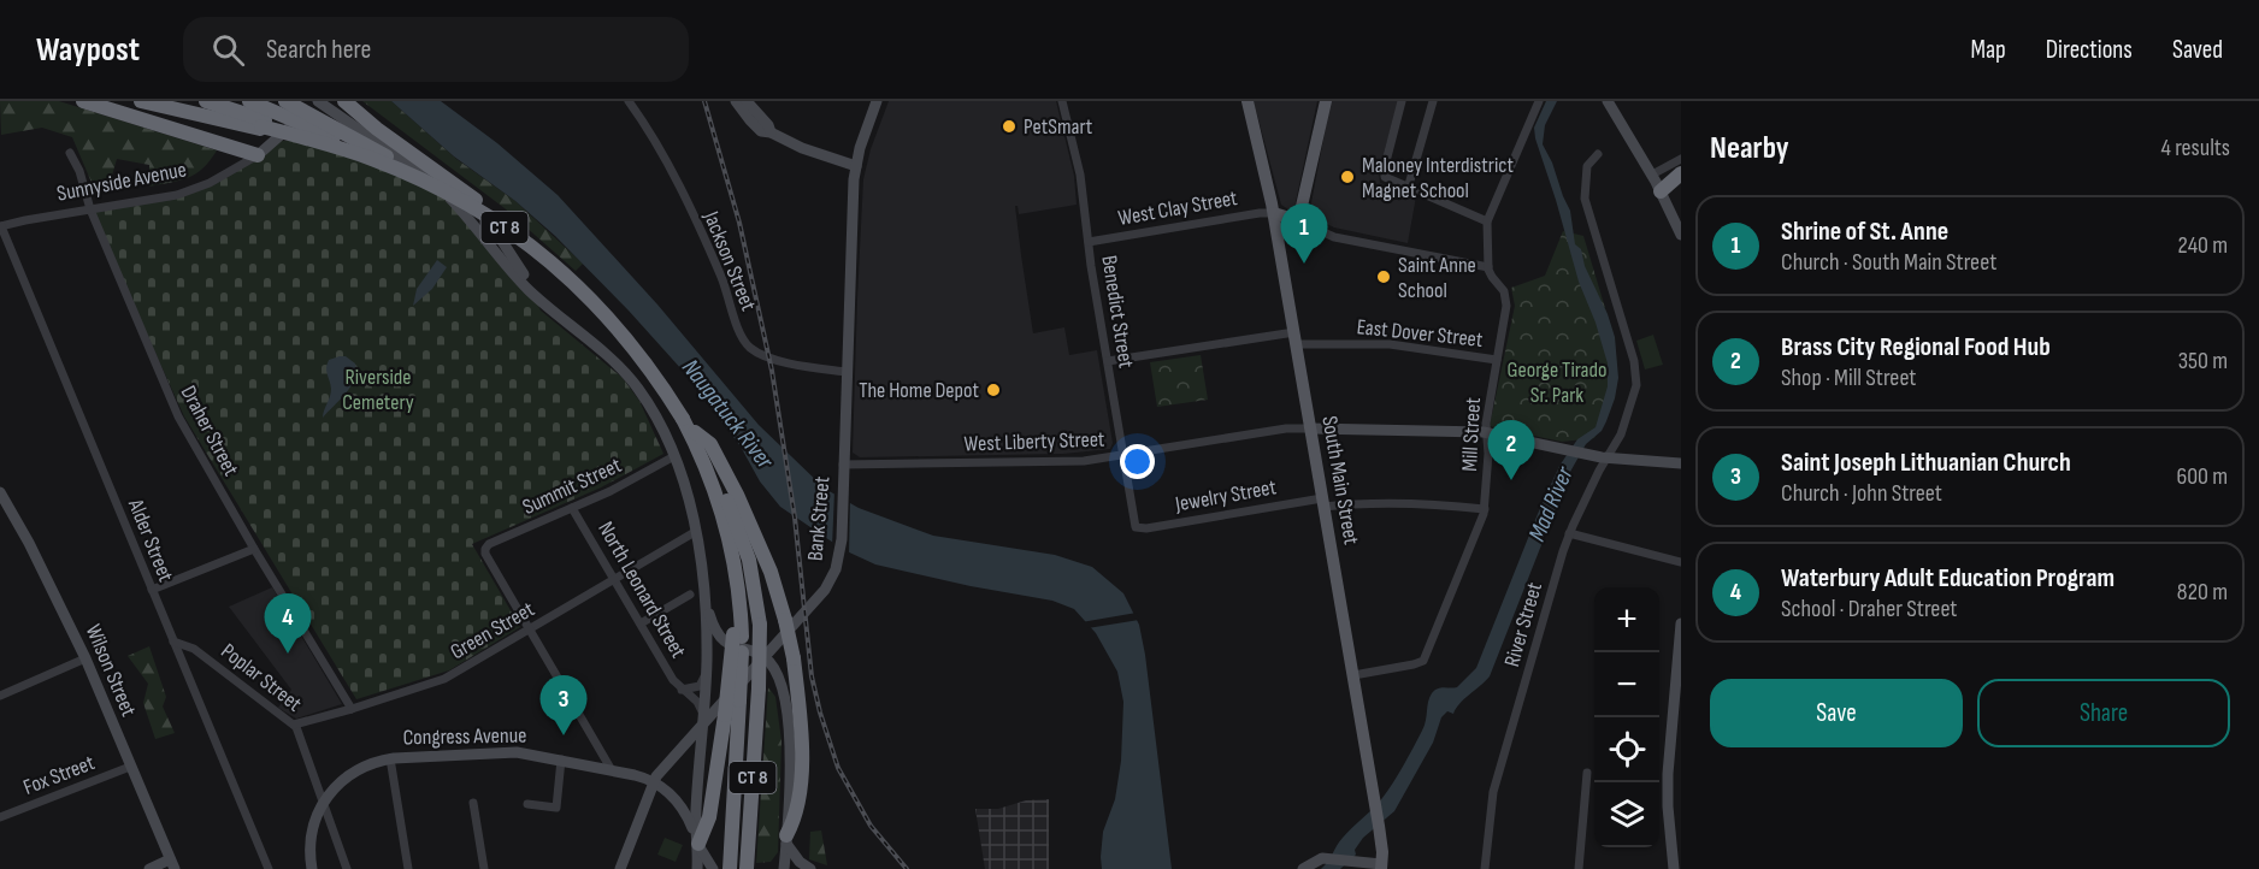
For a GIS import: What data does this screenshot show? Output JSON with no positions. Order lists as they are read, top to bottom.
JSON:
{
  "streets": {
    "highway": ["CT 8"],
    "main road": ["South Main Street"],
    "street": [
      "Sunnyside Avenue",
      "West Clay Street",
      "Jackson Street",
      "Benedict Street",
      "East Dover Street",
      "Draher Street",
      "Mill Street",
      "West Liberty Street",
      "Summit Street",
      "Jewelry Street",
      "Bank Street",
      "Alder Street",
      "North Leonard Street",
      "River Street",
      "Green Street",
      "Wilson Street",
      "Poplar Street",
      "Congress Avenue",
      "Fox Street"
    ]
  },
  "crossings": [
    ["Sunnyside Avenue", "Draher Street"],
    ["Sunnyside Avenue", "Alder Street"],
    ["West Clay Street", "Benedict Street"],
    ["West Clay Street", "South Main Street"],
    ["Jackson Street", "Bank Street"],
    ["Benedict Street", "East Dover Street"],
    ["Benedict Street", "West Liberty Street"],
    ["Benedict Street", "Jewelry Street"],
    ["East Dover Street", "Mill Street"],
    ["East Dover Street", "South Main Street"],
    ["Draher Street", "Green Street"],
    ["Mill Street", "South Main Street"],
    ["Mill Street", "Jewelry Street"],
    ["West Liberty Street", "South Main Street"],
    ["West Liberty Street", "Bank Street"],
    ["South Main Street", "Jewelry Street"],
    ["Summit Street", "North Leonard Street"],
    ["Summit Street", "Green Street"],
    ["Bank Street", "North Leonard Street"],
    ["Bank Street", "Congress Avenue"],
    ["Alder Street", "Poplar Street"],
    ["North Leonard Street", "Green Street"],
    ["Green Street", "Poplar Street"],
    ["Wilson Street", "Fox Street"],
    ["Poplar Street", "Congress Avenue"]
  ],
  "water": ["Naugatuck River", "Mad River"],
  "parks": ["George Tirado Sr. Park", "Riverside Cemetery"],
  "places": [
    "PetSmart",
    "Maloney Interdistrict Magnet School",
    "Saint Anne School",
    "The Home Depot"
  ],
  "page": {
    "header": "Waypost",
    "search": "Search here",
    "nav": ["Map", "Directions", "Saved"],
    "heading": ["Nearby", "4 results"],
    "list": [
      {
        "mark": "1",
        "name": "Shrine of St. Anne",
        "note": "Church · South Main Street",
        "value": "240 m"
      },
      {
        "mark": "2",
        "name": "Brass City Regional Food Hub",
        "note": "Shop · Mill Street",
        "value": "350 m"
      },
      {
        "mark": "3",
        "name": "Saint Joseph Lithuanian Church",
        "note": "Church · John Street",
        "value": "600 m"
      },
      {
        "mark": "4",
        "name": "Waterbury Adult Education Program",
        "note": "School · Draher Street",
        "value": "820 m"
      }
    ],
    "pins": [
      "1",
      "2",
      "4",
      "3"
    ],
    "map_buttons": ["+", "−"],
    "buttons": ["Save", "Share"]
  }
}
